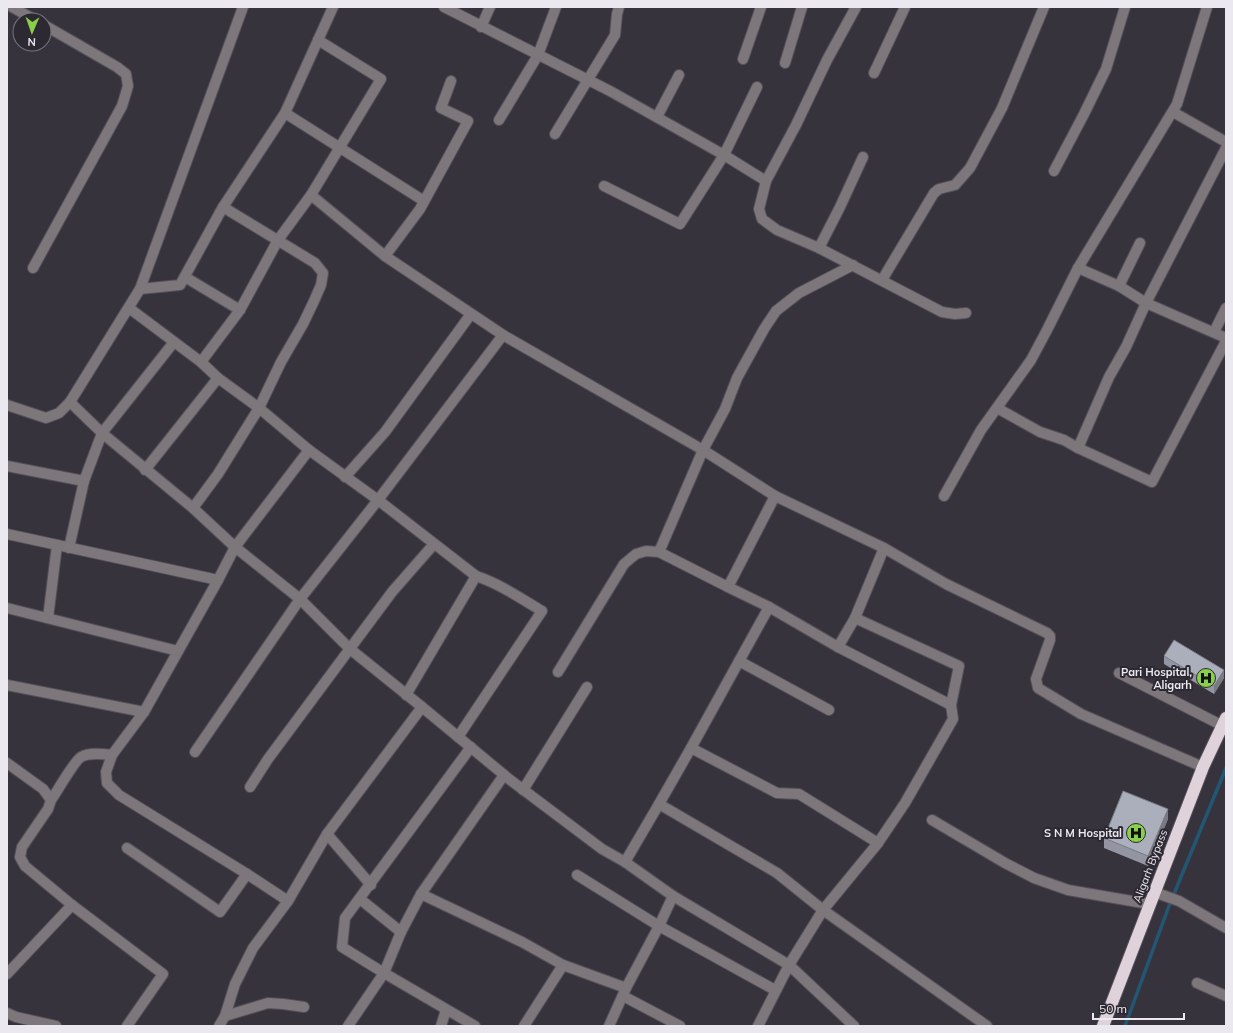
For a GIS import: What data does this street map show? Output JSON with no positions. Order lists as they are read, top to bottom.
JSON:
{
  "streets": {
    "highway": ["Aligarh Bypass"]
  },
  "places": {
    "hospital": ["Pari Hospital, Aligarh", "S N M Hospital"]
  },
  "scale_bar": "50 m",
  "north": "bottom"
}
